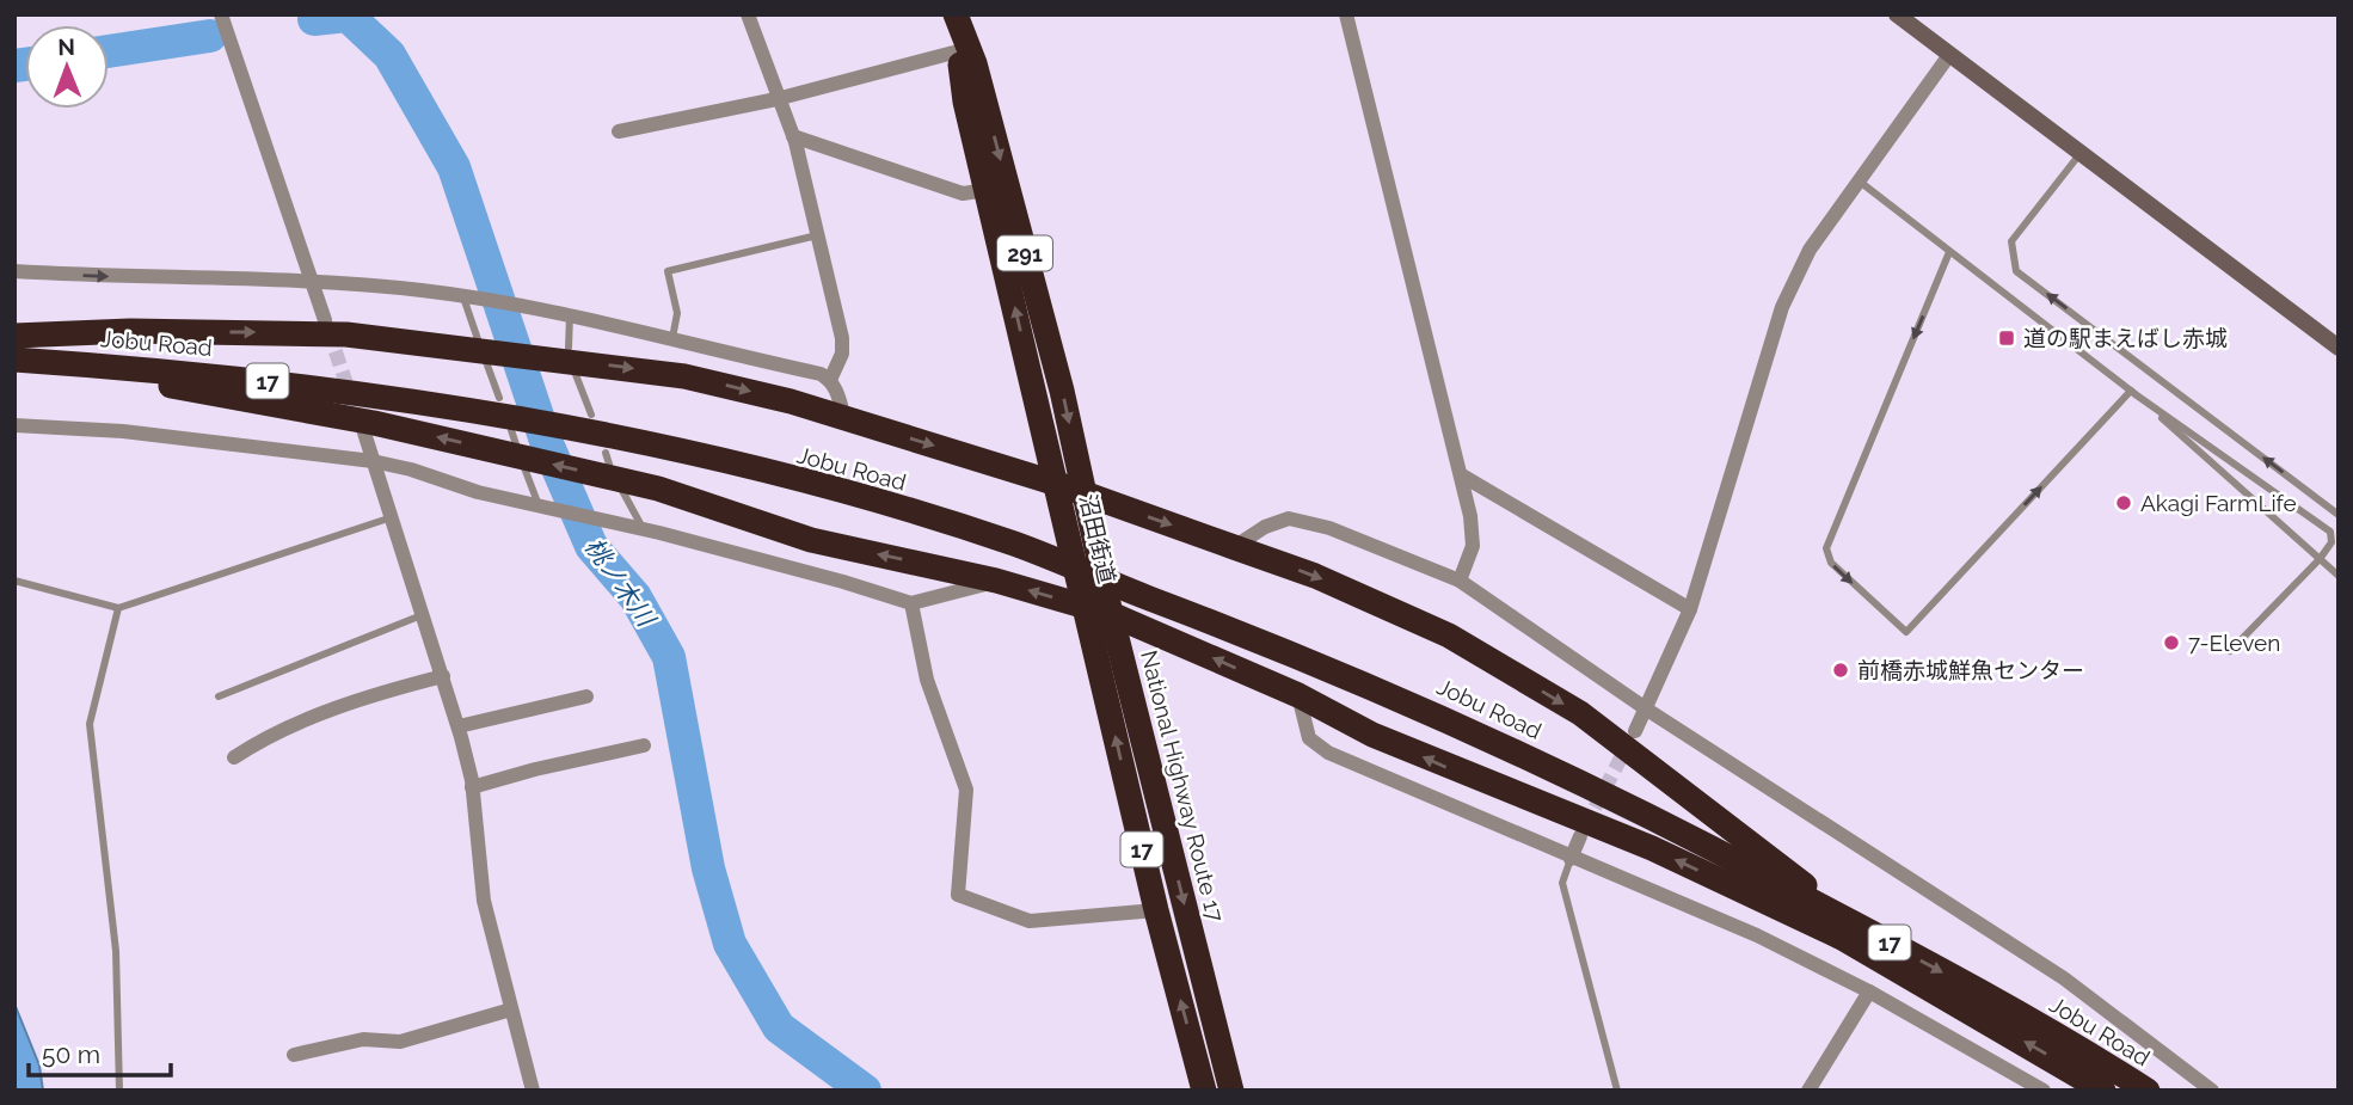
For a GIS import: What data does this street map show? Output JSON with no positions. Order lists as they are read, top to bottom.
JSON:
{
  "streets": {
    "highway": [
      "291",
      "Jobu Road",
      "17",
      "沼田街道",
      "National Highway Route 17"
    ]
  },
  "crossings": [
    ["291", "沼田街道"],
    ["291", "National Highway Route 17"],
    ["17", "沼田街道"]
  ],
  "water": ["桃ノ木川"],
  "places": {
    "transit": ["道の駅まえばし赤城"],
    "other": ["Akagi FarmLife", "7-Eleven", "前橋赤城鮮魚センター"]
  },
  "scale_bar": "50 m",
  "north": "top"
}
